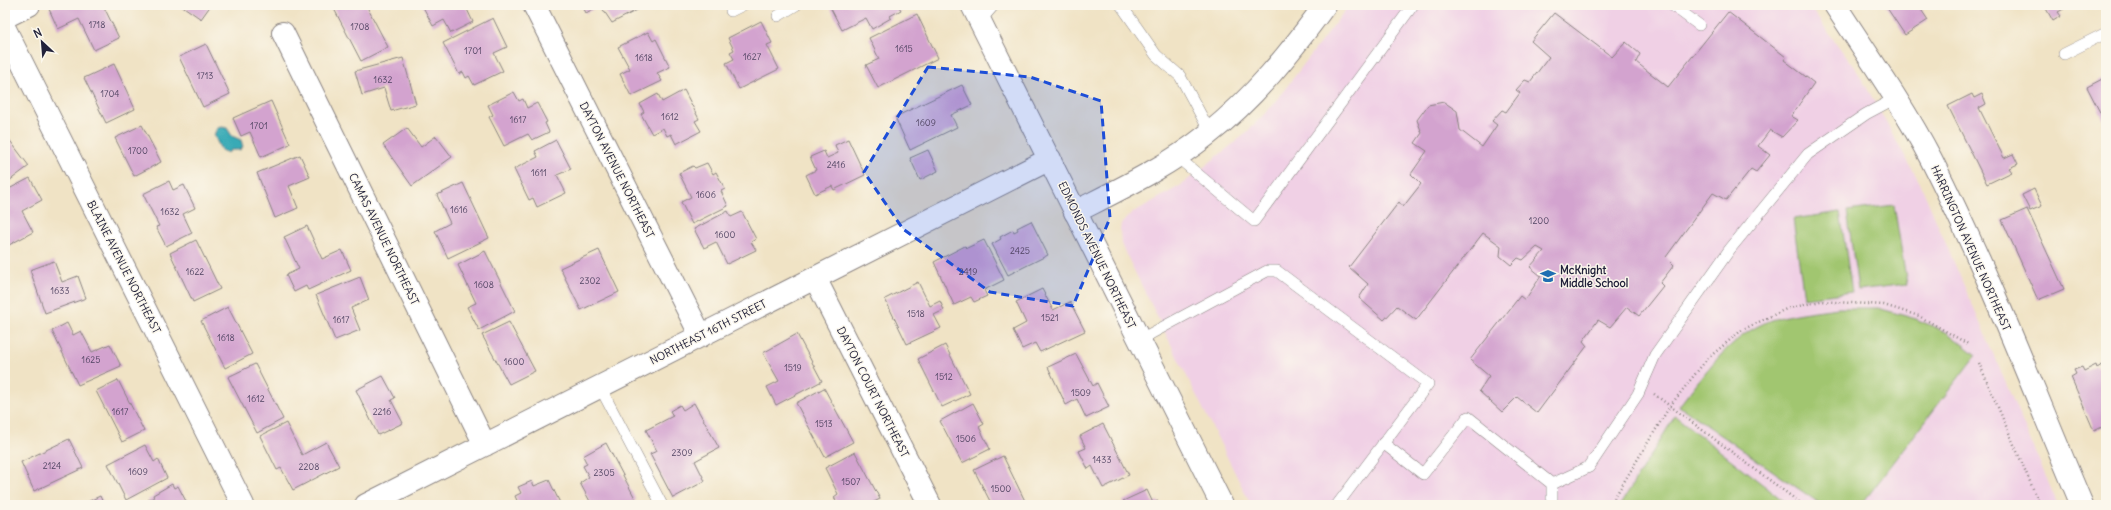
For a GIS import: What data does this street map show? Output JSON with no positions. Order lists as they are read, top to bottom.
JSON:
{
  "streets": {
    "street": [
      "DAYTON AVENUE NORTHEAST",
      "CAMAS AVENUE NORTHEAST",
      "HARRINGTON AVENUE NORTHEAST",
      "EDMONDS AVENUE NORTHEAST",
      "BLAINE AVENUE NORTHEAST",
      "NORTHEAST 16TH STREET",
      "DAYTON COURT NORTHEAST"
    ]
  },
  "crossings": [
    ["DAYTON AVENUE NORTHEAST", "NORTHEAST 16TH STREET"],
    ["CAMAS AVENUE NORTHEAST", "NORTHEAST 16TH STREET"],
    ["EDMONDS AVENUE NORTHEAST", "NORTHEAST 16TH STREET"],
    ["NORTHEAST 16TH STREET", "DAYTON COURT NORTHEAST"]
  ],
  "places": {
    "school or university": ["McKnight Middle School"]
  },
  "house_numbers": [
    "1718",
    "1708",
    "1615",
    "1701",
    "1627",
    "1618",
    "1713",
    "1632",
    "1704",
    "1612",
    "1617",
    "1609",
    "1701",
    "1700",
    "2416",
    "1611",
    "1606",
    "1616",
    "1632",
    "1200",
    "1600",
    "2425",
    "1622",
    "2419",
    "2302",
    "1608",
    "1633",
    "1518",
    "1521",
    "1617",
    "1618",
    "1625",
    "1600",
    "1519",
    "1512",
    "1509",
    "1612",
    "1617",
    "2216",
    "1513",
    "1506",
    "2309",
    "1433",
    "2124",
    "2208",
    "1609",
    "2305",
    "1507",
    "1500"
  ],
  "north": "top left"
}
